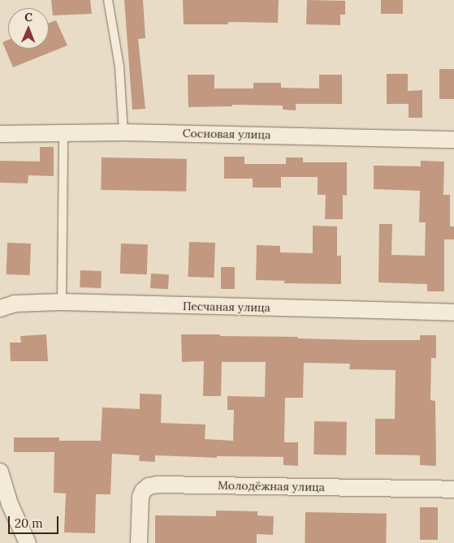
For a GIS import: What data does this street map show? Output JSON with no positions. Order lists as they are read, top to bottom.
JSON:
{
  "streets": {
    "street": ["Сосновая улица", "Песчаная улица", "Молодёжная улица"]
  },
  "scale_bar": "20 m",
  "north": "top"
}
